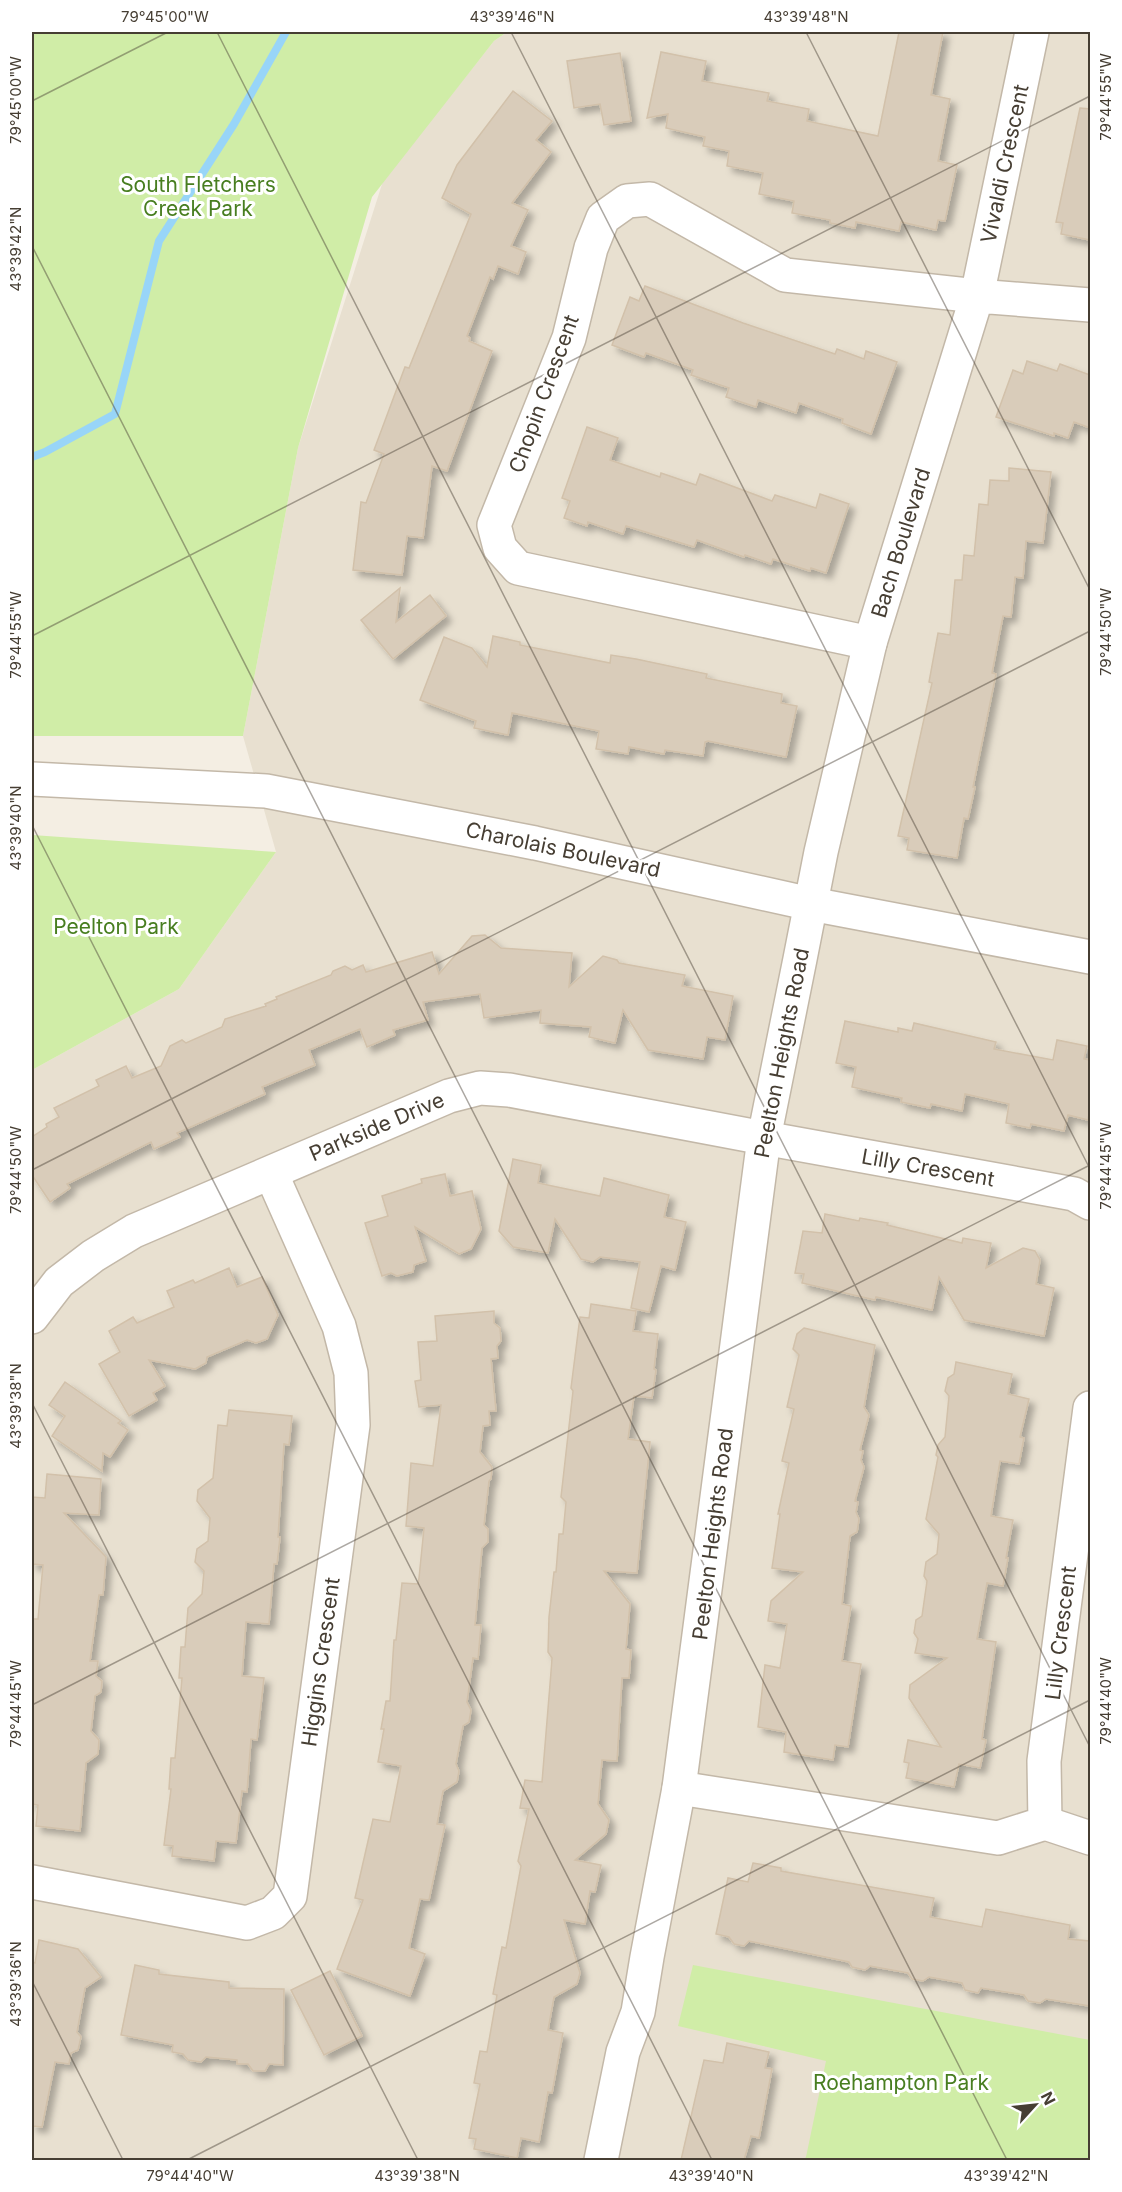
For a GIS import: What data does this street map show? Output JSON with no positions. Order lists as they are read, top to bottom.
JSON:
{
  "streets": {
    "street": [
      "Vivaldi Crescent",
      "Chopin Crescent",
      "Bach Boulevard",
      "Charolais Boulevard",
      "Peelton Heights Road",
      "Parkside Drive",
      "Lilly Crescent",
      "Higgins Crescent"
    ]
  },
  "crossings": [
    ["Vivaldi Crescent", "Chopin Crescent"],
    ["Vivaldi Crescent", "Bach Boulevard"],
    ["Chopin Crescent", "Bach Boulevard"],
    ["Bach Boulevard", "Charolais Boulevard"],
    ["Bach Boulevard", "Peelton Heights Road"],
    ["Charolais Boulevard", "Peelton Heights Road"],
    ["Peelton Heights Road", "Parkside Drive"],
    ["Peelton Heights Road", "Lilly Crescent"],
    ["Parkside Drive", "Lilly Crescent"],
    ["Parkside Drive", "Higgins Crescent"]
  ],
  "parks": ["South Fletchers Creek Park", "Peelton Park", "Roehampton Park"],
  "north": "top right",
  "coordinates": [
    "79°45'00\"W",
    "43°39'46\"N",
    "43°39'48\"N",
    "79°44'55\"W",
    "43°39'42\"N",
    "79°44'50\"W",
    "43°39'40\"N",
    "79°44'45\"W",
    "43°39'38\"N",
    "79°44'40\"W",
    "43°39'36\"N"
  ]
}
